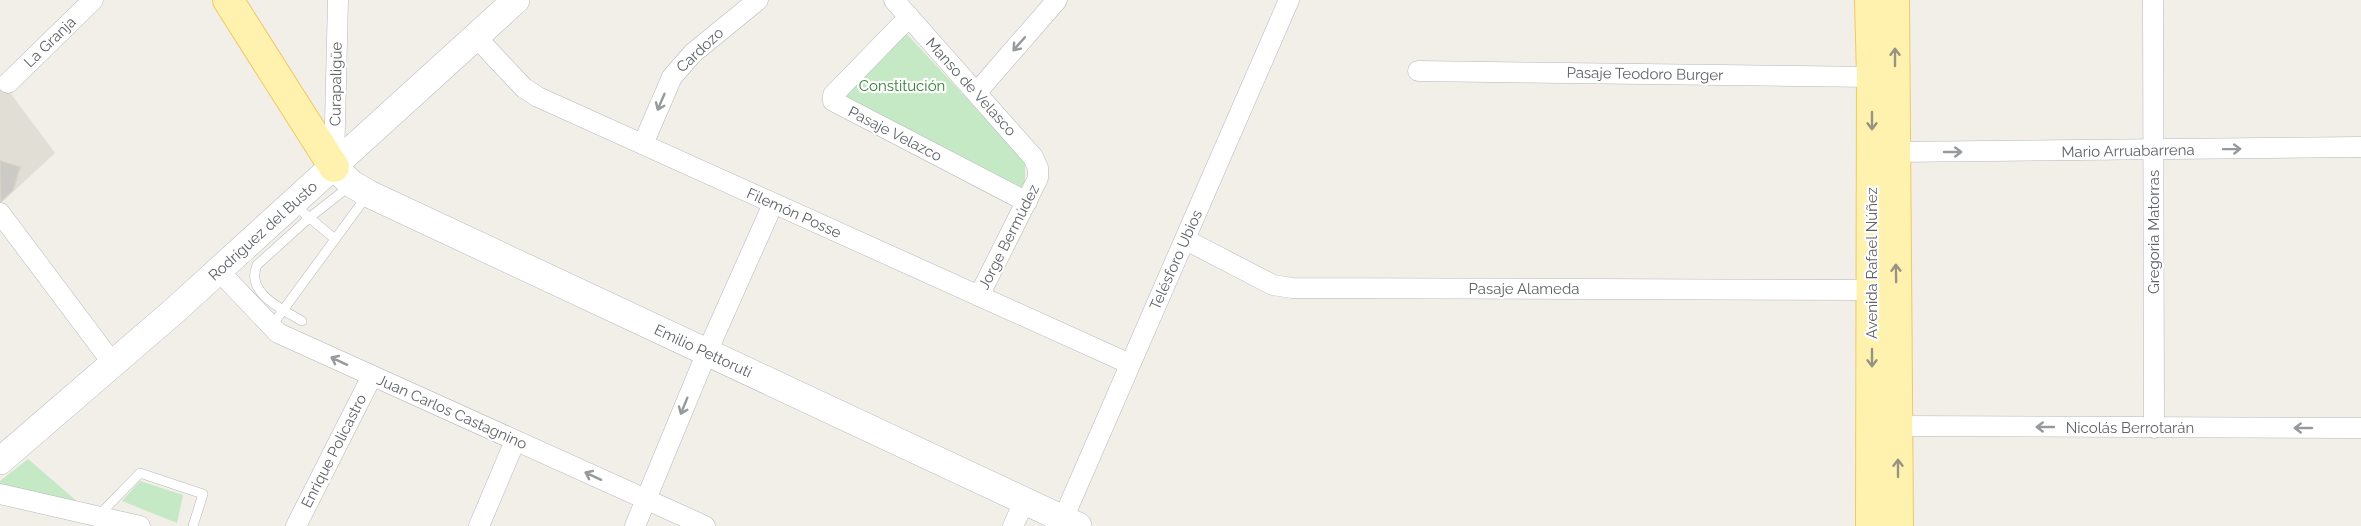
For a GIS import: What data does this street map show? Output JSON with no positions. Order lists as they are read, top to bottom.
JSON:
{
  "streets": {
    "main road": ["Rodríguez del Busto", "Avenida Rafael Núñez", "Emilio Pettoruti"],
    "street": [
      "La Granja",
      "Cardozo",
      "Pasaje Teodoro Burger",
      "Curapaligüe",
      "Manso de Velasco",
      "Pasaje Velazco",
      "Mario Arruabarrena",
      "Filemón Posse",
      "Gregoria Matorras",
      "Jorge Bermúdez",
      "Telésforo Ubios",
      "Pasaje Alameda",
      "Juan Carlos Castagnino",
      "Nicolás Berrotarán",
      "Enrique Policastro"
    ]
  },
  "crossings": [
    ["Cardozo", "Filemón Posse"],
    ["Pasaje Teodoro Burger", "Avenida Rafael Núñez"],
    ["Curapaligüe", "Rodríguez del Busto"],
    ["Curapaligüe", "Emilio Pettoruti"],
    ["Manso de Velasco", "Pasaje Velazco"],
    ["Manso de Velasco", "Jorge Bermúdez"],
    ["Pasaje Velazco", "Jorge Bermúdez"],
    ["Mario Arruabarrena", "Gregoria Matorras"],
    ["Mario Arruabarrena", "Avenida Rafael Núñez"],
    ["Filemón Posse", "Rodríguez del Busto"],
    ["Filemón Posse", "Jorge Bermúdez"],
    ["Filemón Posse", "Telésforo Ubios"],
    ["Rodríguez del Busto", "Emilio Pettoruti"],
    ["Rodríguez del Busto", "Juan Carlos Castagnino"],
    ["Gregoria Matorras", "Nicolás Berrotarán"],
    ["Telésforo Ubios", "Pasaje Alameda"],
    ["Telésforo Ubios", "Emilio Pettoruti"],
    ["Avenida Rafael Núñez", "Pasaje Alameda"],
    ["Avenida Rafael Núñez", "Nicolás Berrotarán"],
    ["Juan Carlos Castagnino", "Enrique Policastro"]
  ],
  "one_way": [
    "Cardozo",
    "Mario Arruabarrena",
    "Juan Carlos Castagnino",
    "Nicolás Berrotarán"
  ],
  "parks": ["Constitución"]
}
